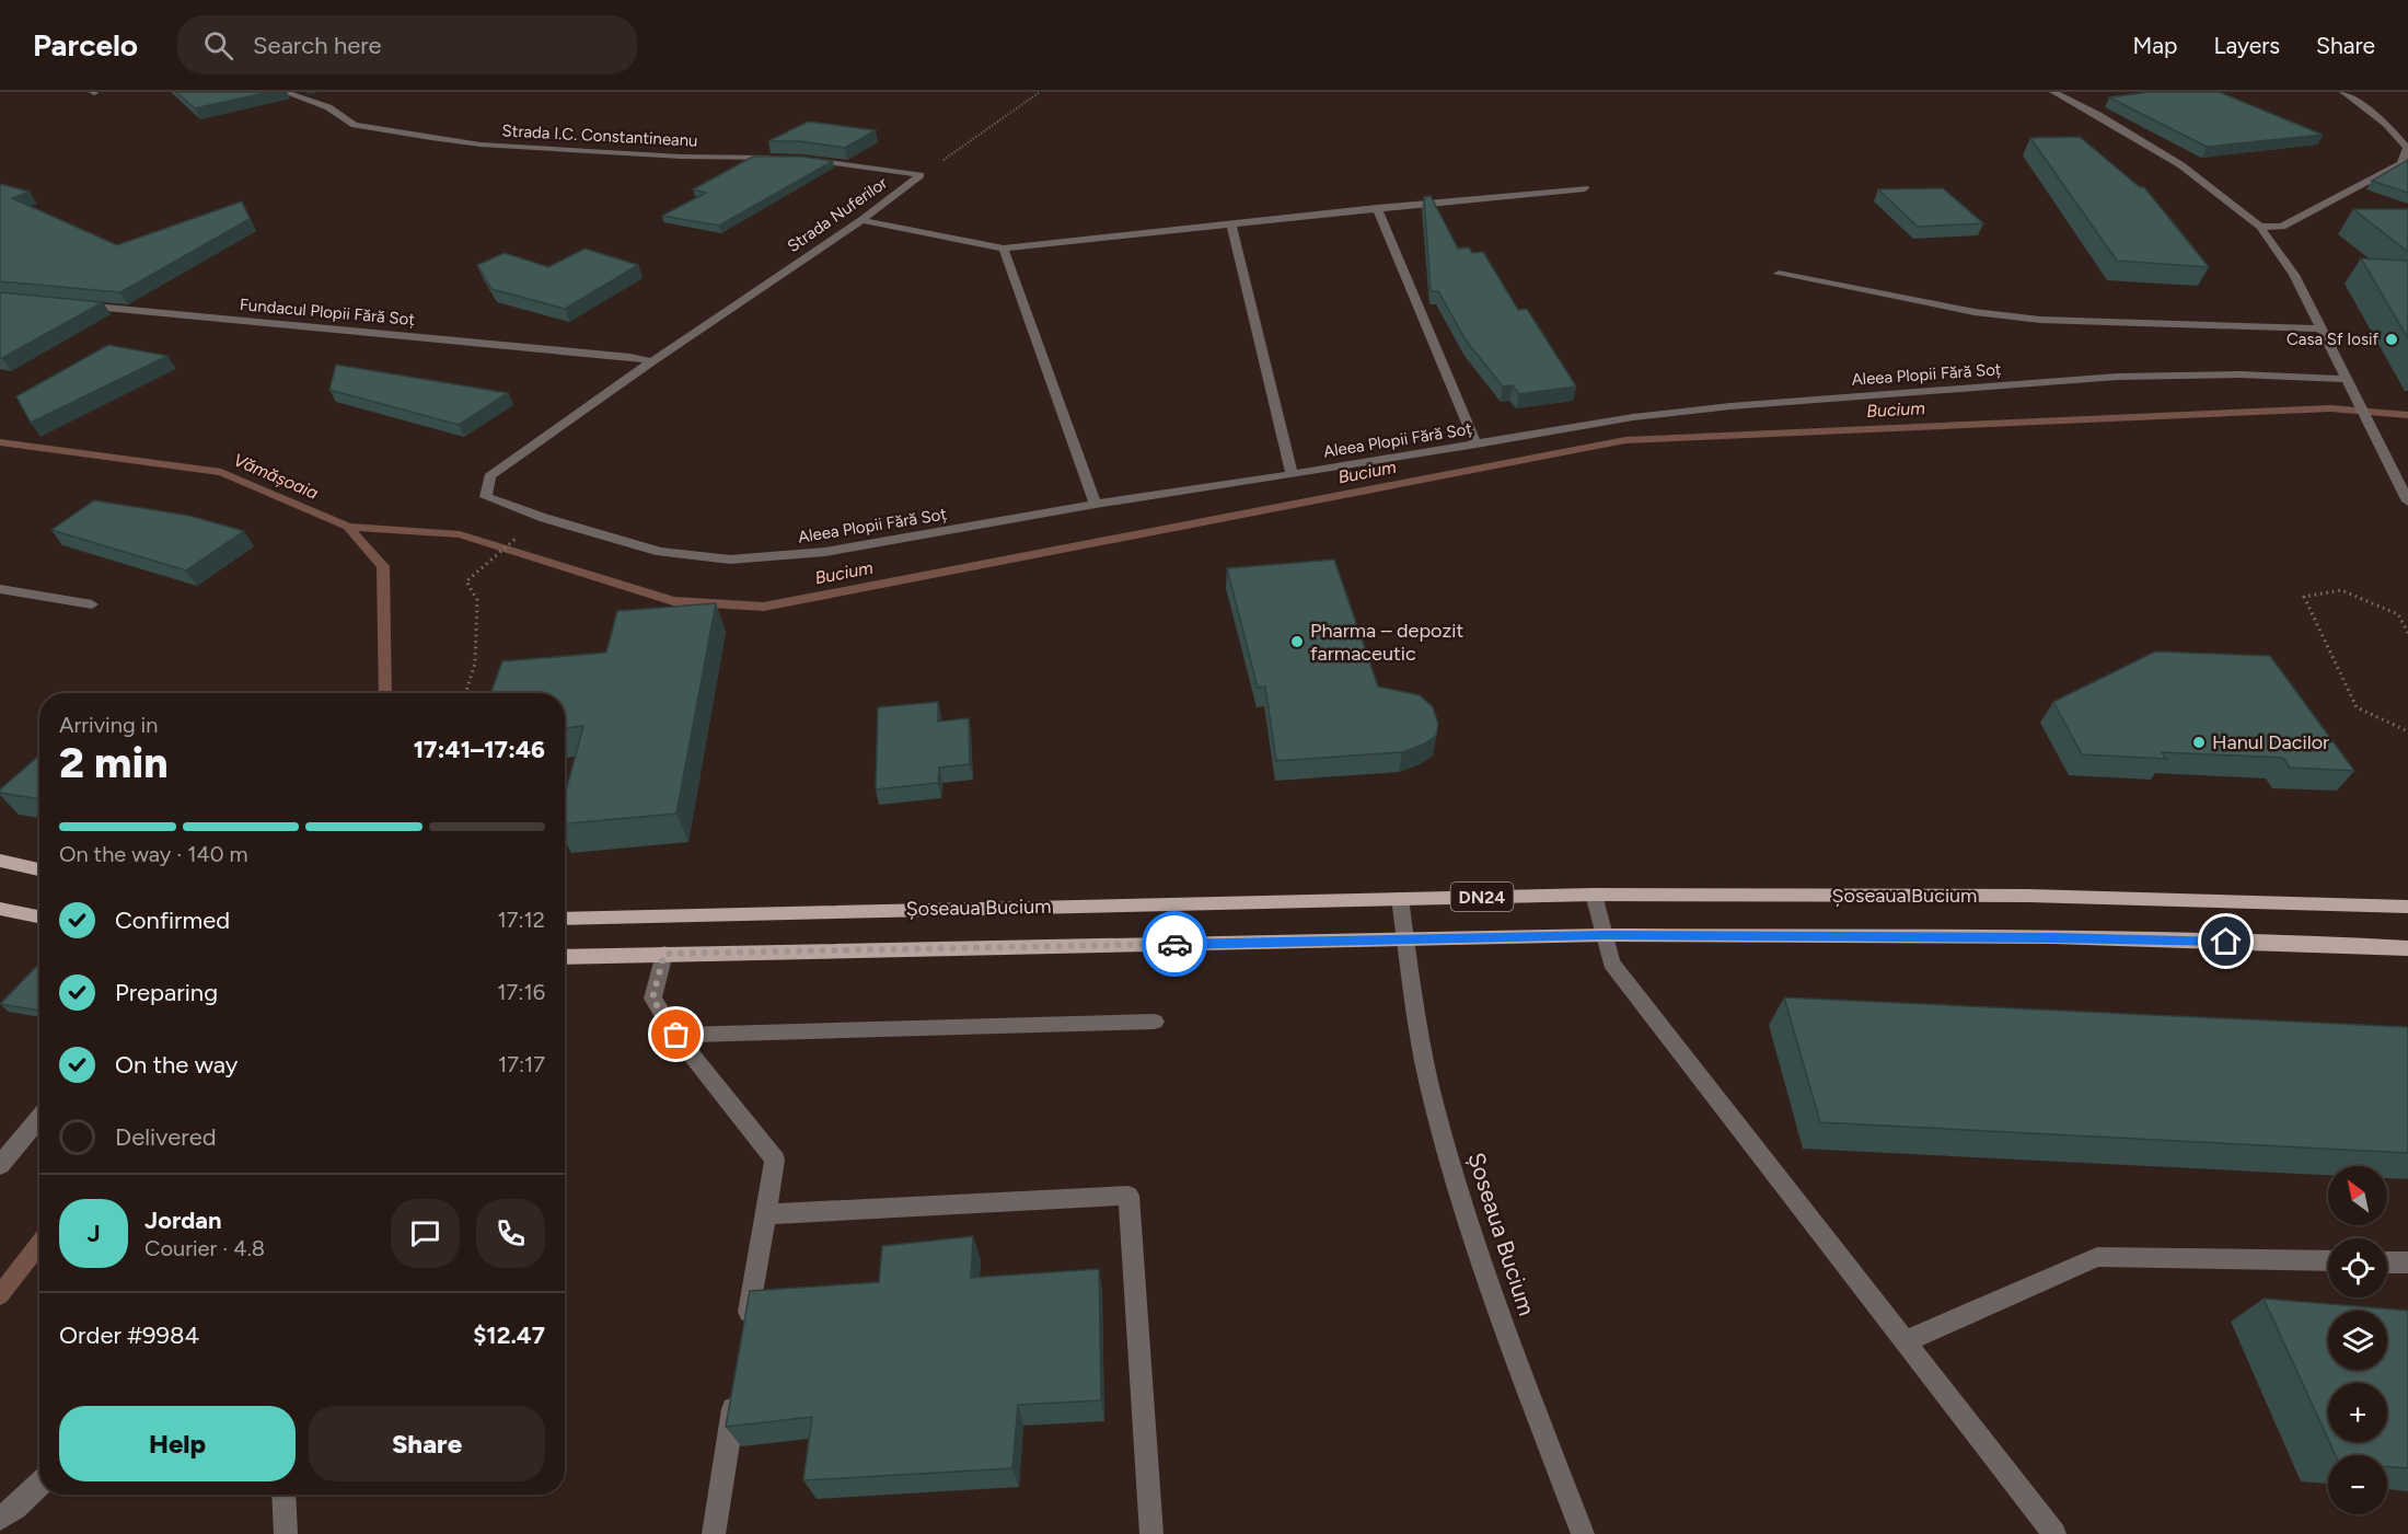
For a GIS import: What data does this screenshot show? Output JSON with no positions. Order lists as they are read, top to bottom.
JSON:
{
  "streets": {
    "main road": ["Șoseaua Bucium", "DN24"],
    "street": [
      "Strada I.C. Constantineanu",
      "Strada Nuferilor",
      "Fundacul Plopii Fără Soț",
      "Aleea Plopii Fără Soț"
    ]
  },
  "crossings": [
    ["Strada Nuferilor", "Fundacul Plopii Fără Soț"],
    ["Strada Nuferilor", "Aleea Plopii Fără Soț"]
  ],
  "water": ["Bucium", "Vămășoaia"],
  "places": ["Casa Sf Iosif", "Pharma – depozit farmaceutic", "Hanul Dacilor"],
  "north": "top left",
  "page": {
    "header": "Parcelo",
    "search": "Search here",
    "nav": ["Map", "Layers", "Share"],
    "heading": ["2 min", "Arriving in", "17:41–17:46"],
    "panel": [
      "Jordan",
      "Courier · 4.8",
      "Order #9984",
      "$12.47"
    ],
    "bar": "On the way · 140 m",
    "list": [
      ["Confirmed", "17:12"],
      ["Preparing", "17:16"],
      ["On the way", "17:17"],
      "Delivered"
    ],
    "map_buttons": ["+", "−"],
    "round": "J",
    "buttons": ["Help", "Share"]
  }
}
